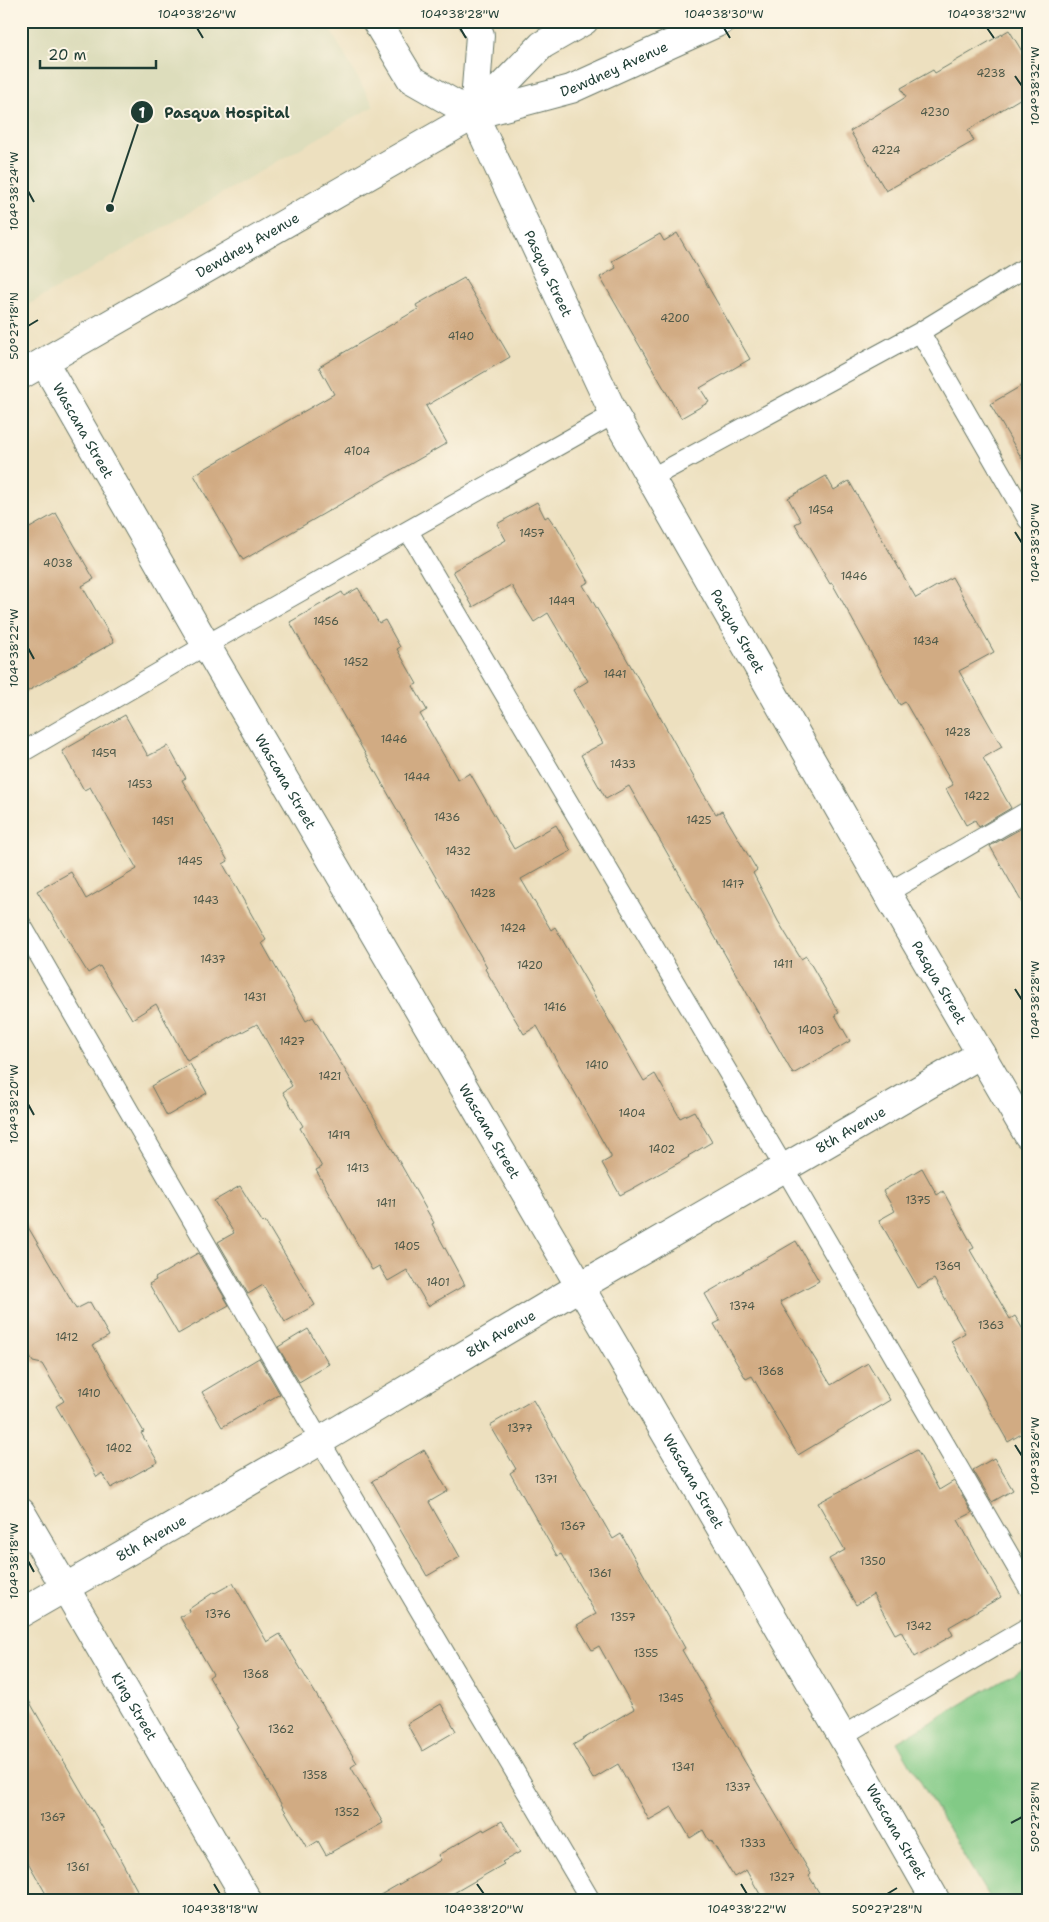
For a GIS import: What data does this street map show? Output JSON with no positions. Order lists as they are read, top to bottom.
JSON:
{
  "streets": {
    "street": [
      "Dewdney Avenue",
      "Pasqua Street",
      "Wascana Street",
      "8th Avenue",
      "King Street"
    ]
  },
  "crossings": [
    ["Dewdney Avenue", "Pasqua Street"],
    ["Dewdney Avenue", "Wascana Street"],
    ["Pasqua Street", "8th Avenue"],
    ["Wascana Street", "8th Avenue"],
    ["8th Avenue", "King Street"]
  ],
  "places": ["Pasqua Hospital"],
  "house_numbers": [
    "4238",
    "4230",
    "4224",
    "4200",
    "4140",
    "4104",
    "1454",
    "1457",
    "4038",
    "1446",
    "1449",
    "1456",
    "1434",
    "1452",
    "1441",
    "1428",
    "1446",
    "1459",
    "1433",
    "1444",
    "1453",
    "1422",
    "1436",
    "1425",
    "1451",
    "1432",
    "1445",
    "1417",
    "1428",
    "1443",
    "1424",
    "1437",
    "1411",
    "1420",
    "1431",
    "1416",
    "1403",
    "1427",
    "1410",
    "1421",
    "1404",
    "1419",
    "1402",
    "1413",
    "1375",
    "1411",
    "1405",
    "1369",
    "1401",
    "1374",
    "1363",
    "1412",
    "1368",
    "1410",
    "1377",
    "1402",
    "1371",
    "1367",
    "1350",
    "1361",
    "1376",
    "1357",
    "1342",
    "1355",
    "1368",
    "1345",
    "1362",
    "1341",
    "1358",
    "1337",
    "1352",
    "1367",
    "1333",
    "1361",
    "1327"
  ],
  "scale_bar": "20 m",
  "coordinates": [
    "104°38'26\"W",
    "104°38'28\"W",
    "104°38'30\"W",
    "104°38'32\"W",
    "104°38'24\"W",
    "50°27'18\"N",
    "104°38'22\"W",
    "104°38'20\"W",
    "104°38'18\"W",
    "50°27'28\"N"
  ]
}
